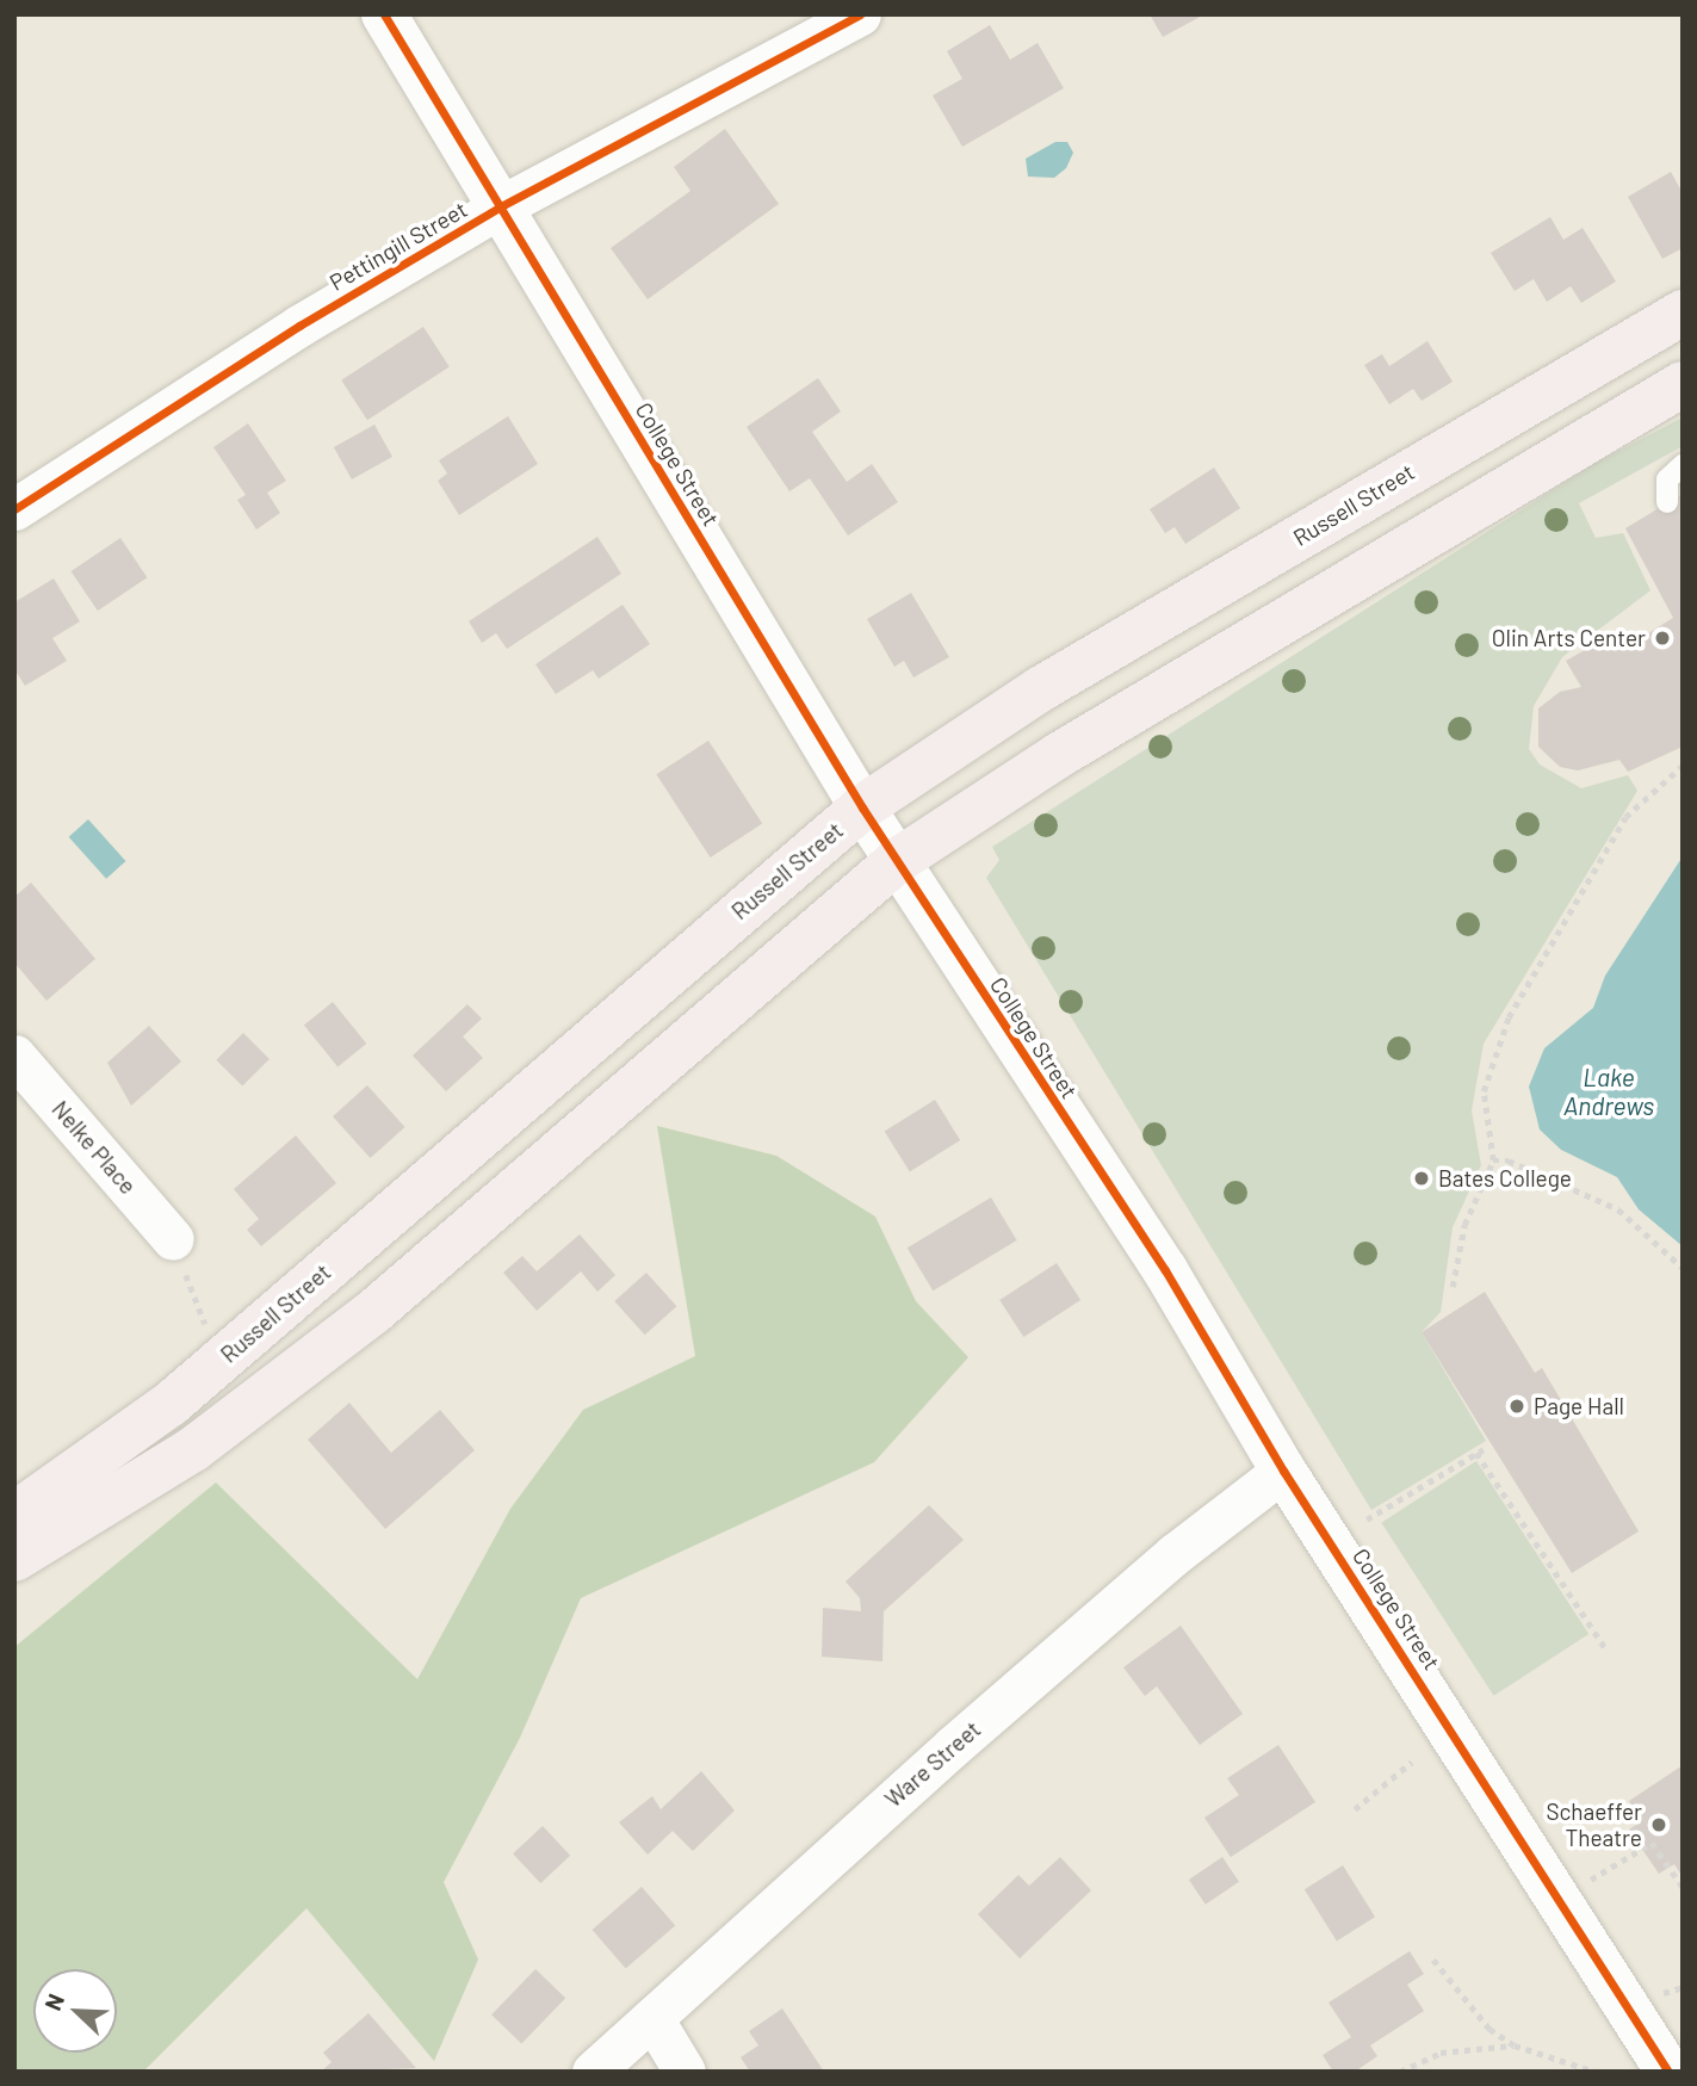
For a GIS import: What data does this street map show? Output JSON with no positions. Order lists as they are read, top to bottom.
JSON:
{
  "streets": {
    "main road": ["College Street", "Russell Street"],
    "street": ["Pettingill Street", "Nelke Place", "Ware Street"]
  },
  "crossings": [
    ["Pettingill Street", "College Street"],
    ["College Street", "Russell Street"],
    ["College Street", "Ware Street"]
  ],
  "water": ["Lake Andrews"],
  "places": [
    "Olin Arts Center",
    "Bates College",
    "Page Hall",
    "Schaeffer Theatre"
  ],
  "north": "top left"
}
